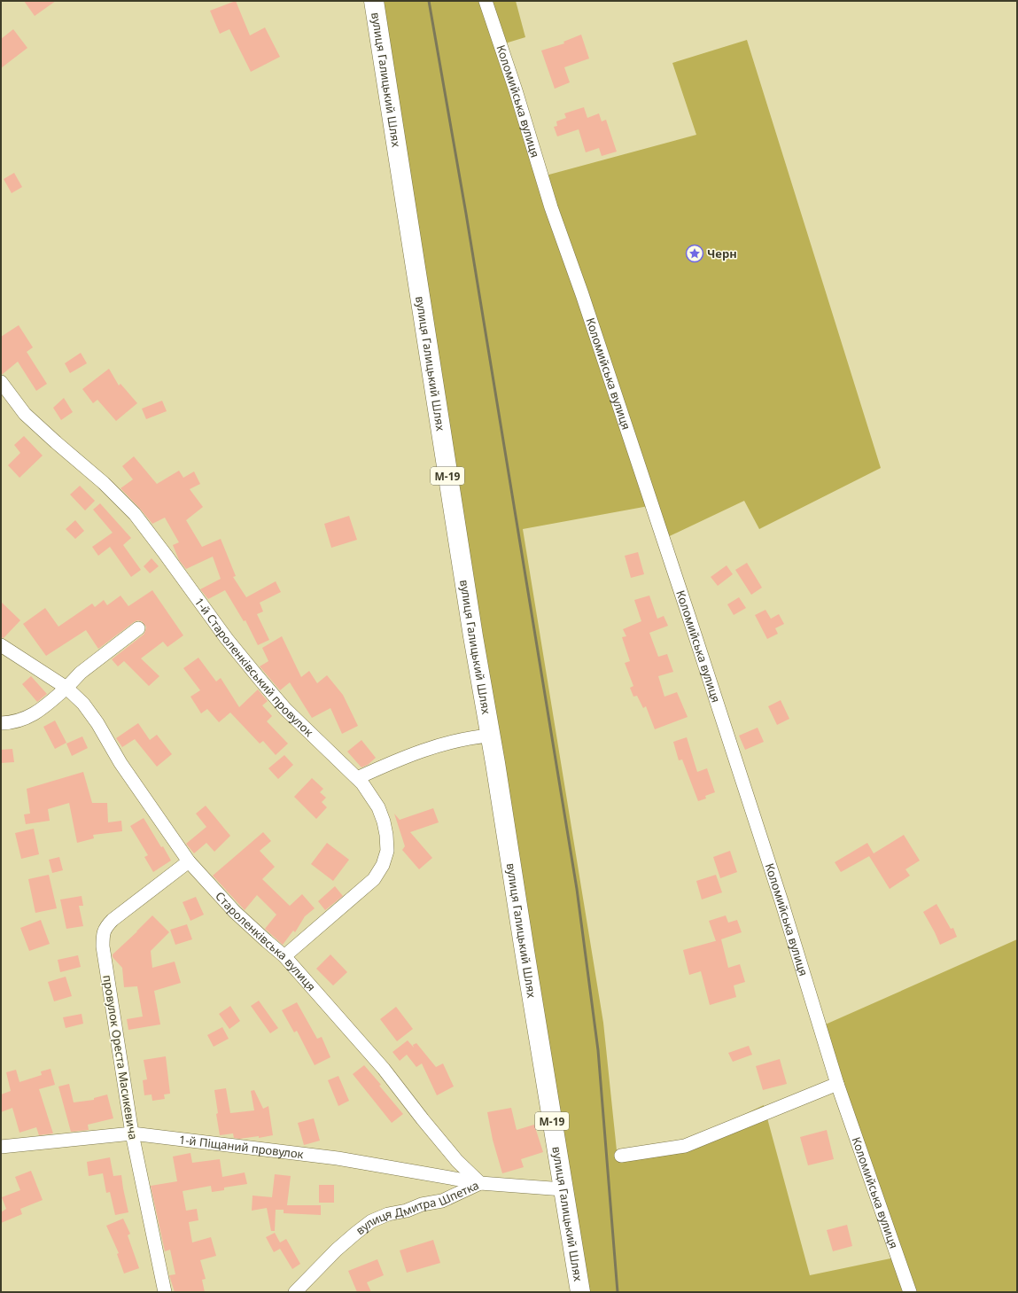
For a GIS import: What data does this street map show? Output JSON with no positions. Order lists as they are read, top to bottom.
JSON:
{
  "streets": {
    "highway": ["вулиця Галицький Шлях", "М-19"],
    "street": [
      "Коломийська вулиця",
      "1-й Староленківський провулок",
      "Староленківська вулиця",
      "провулок Ореста Масикевича",
      "1-й Піщаний провулок",
      "вулиця Дмитра Шпетка"
    ]
  },
  "crossings": [
    ["вулиця Галицький Шлях", "вулиця Дмитра Шпетка"],
    ["1-й Староленківський провулок", "Староленківська вулиця"],
    ["Староленківська вулиця", "провулок Ореста Масикевича"],
    ["Староленківська вулиця", "1-й Піщаний провулок"],
    ["Староленківська вулиця", "вулиця Дмитра Шпетка"],
    ["провулок Ореста Масикевича", "1-й Піщаний провулок"],
    ["1-й Піщаний провулок", "вулиця Дмитра Шпетка"]
  ],
  "places": {
    "place": ["Черн"]
  }
}
